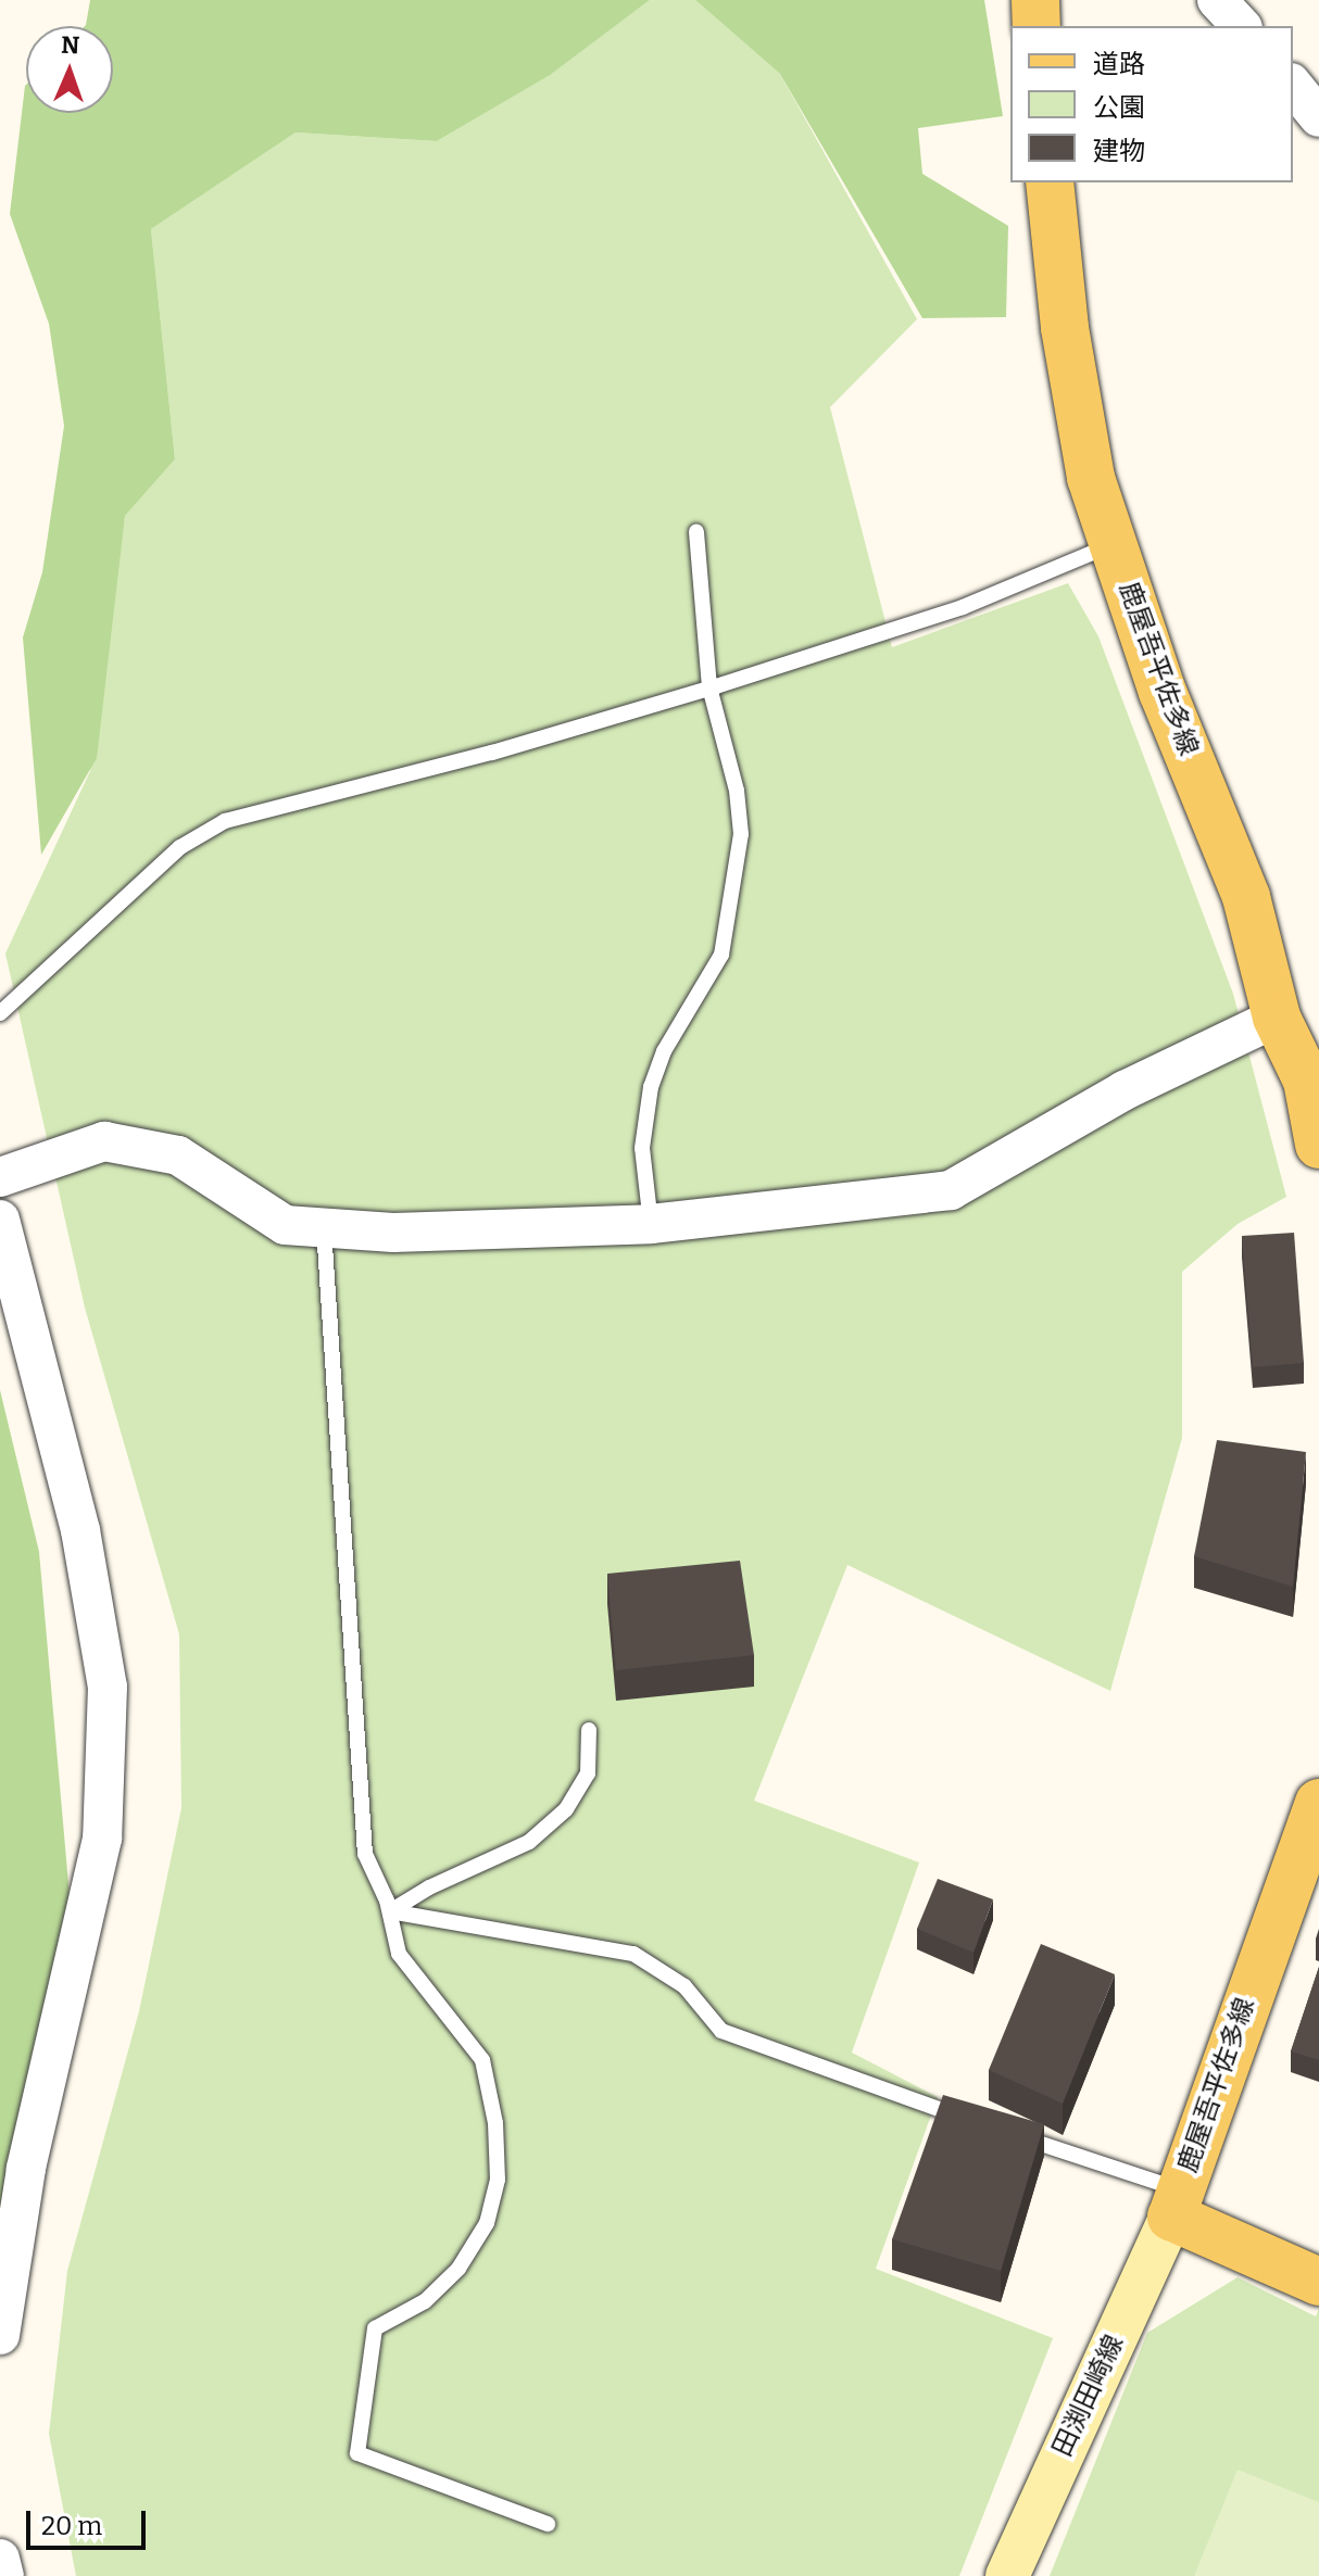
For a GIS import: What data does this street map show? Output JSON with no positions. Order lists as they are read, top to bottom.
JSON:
{
  "streets": {
    "main road": ["鹿屋吾平佐多線", "田渕田崎線"]
  },
  "crossings": [
    ["鹿屋吾平佐多線", "田渕田崎線"]
  ],
  "legend": ["道路", "公園", "建物"],
  "scale_bar": "20 m",
  "north": "top"
}
